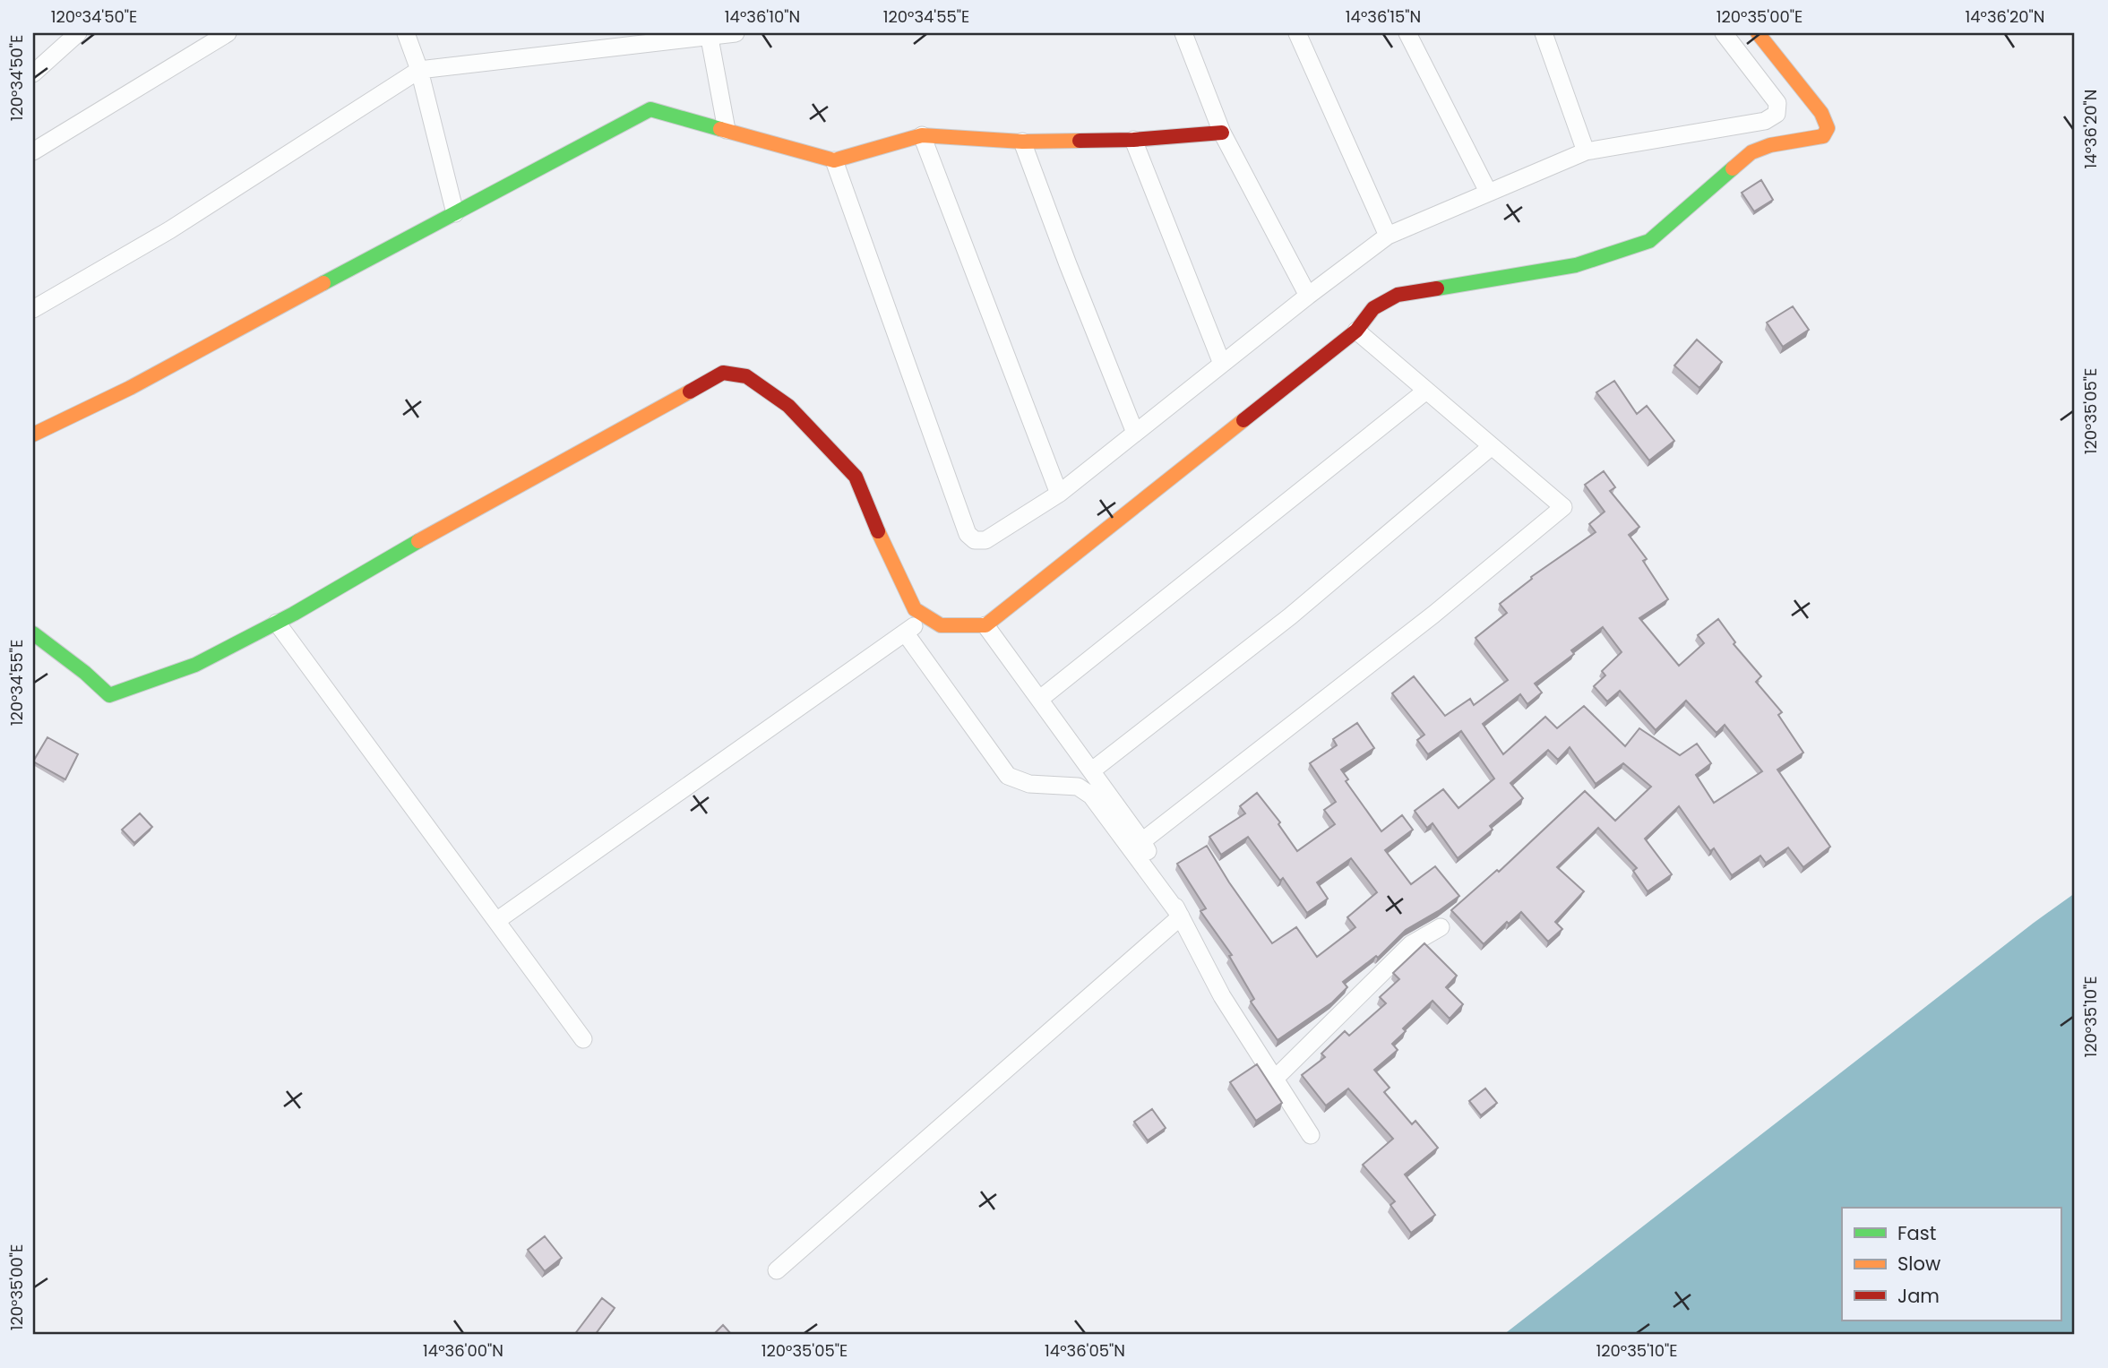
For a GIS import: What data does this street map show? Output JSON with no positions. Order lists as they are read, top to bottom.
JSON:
{
  "legend": ["Fast", "Slow", "Jam"],
  "coordinates": [
    "120°34'50\"E",
    "14°36'10\"N",
    "120°34'55\"E",
    "14°36'15\"N",
    "120°35'00\"E",
    "14°36'20\"N",
    "120°35'05\"E",
    "120°35'10\"E",
    "14°36'00\"N",
    "14°36'05\"N"
  ]
}
